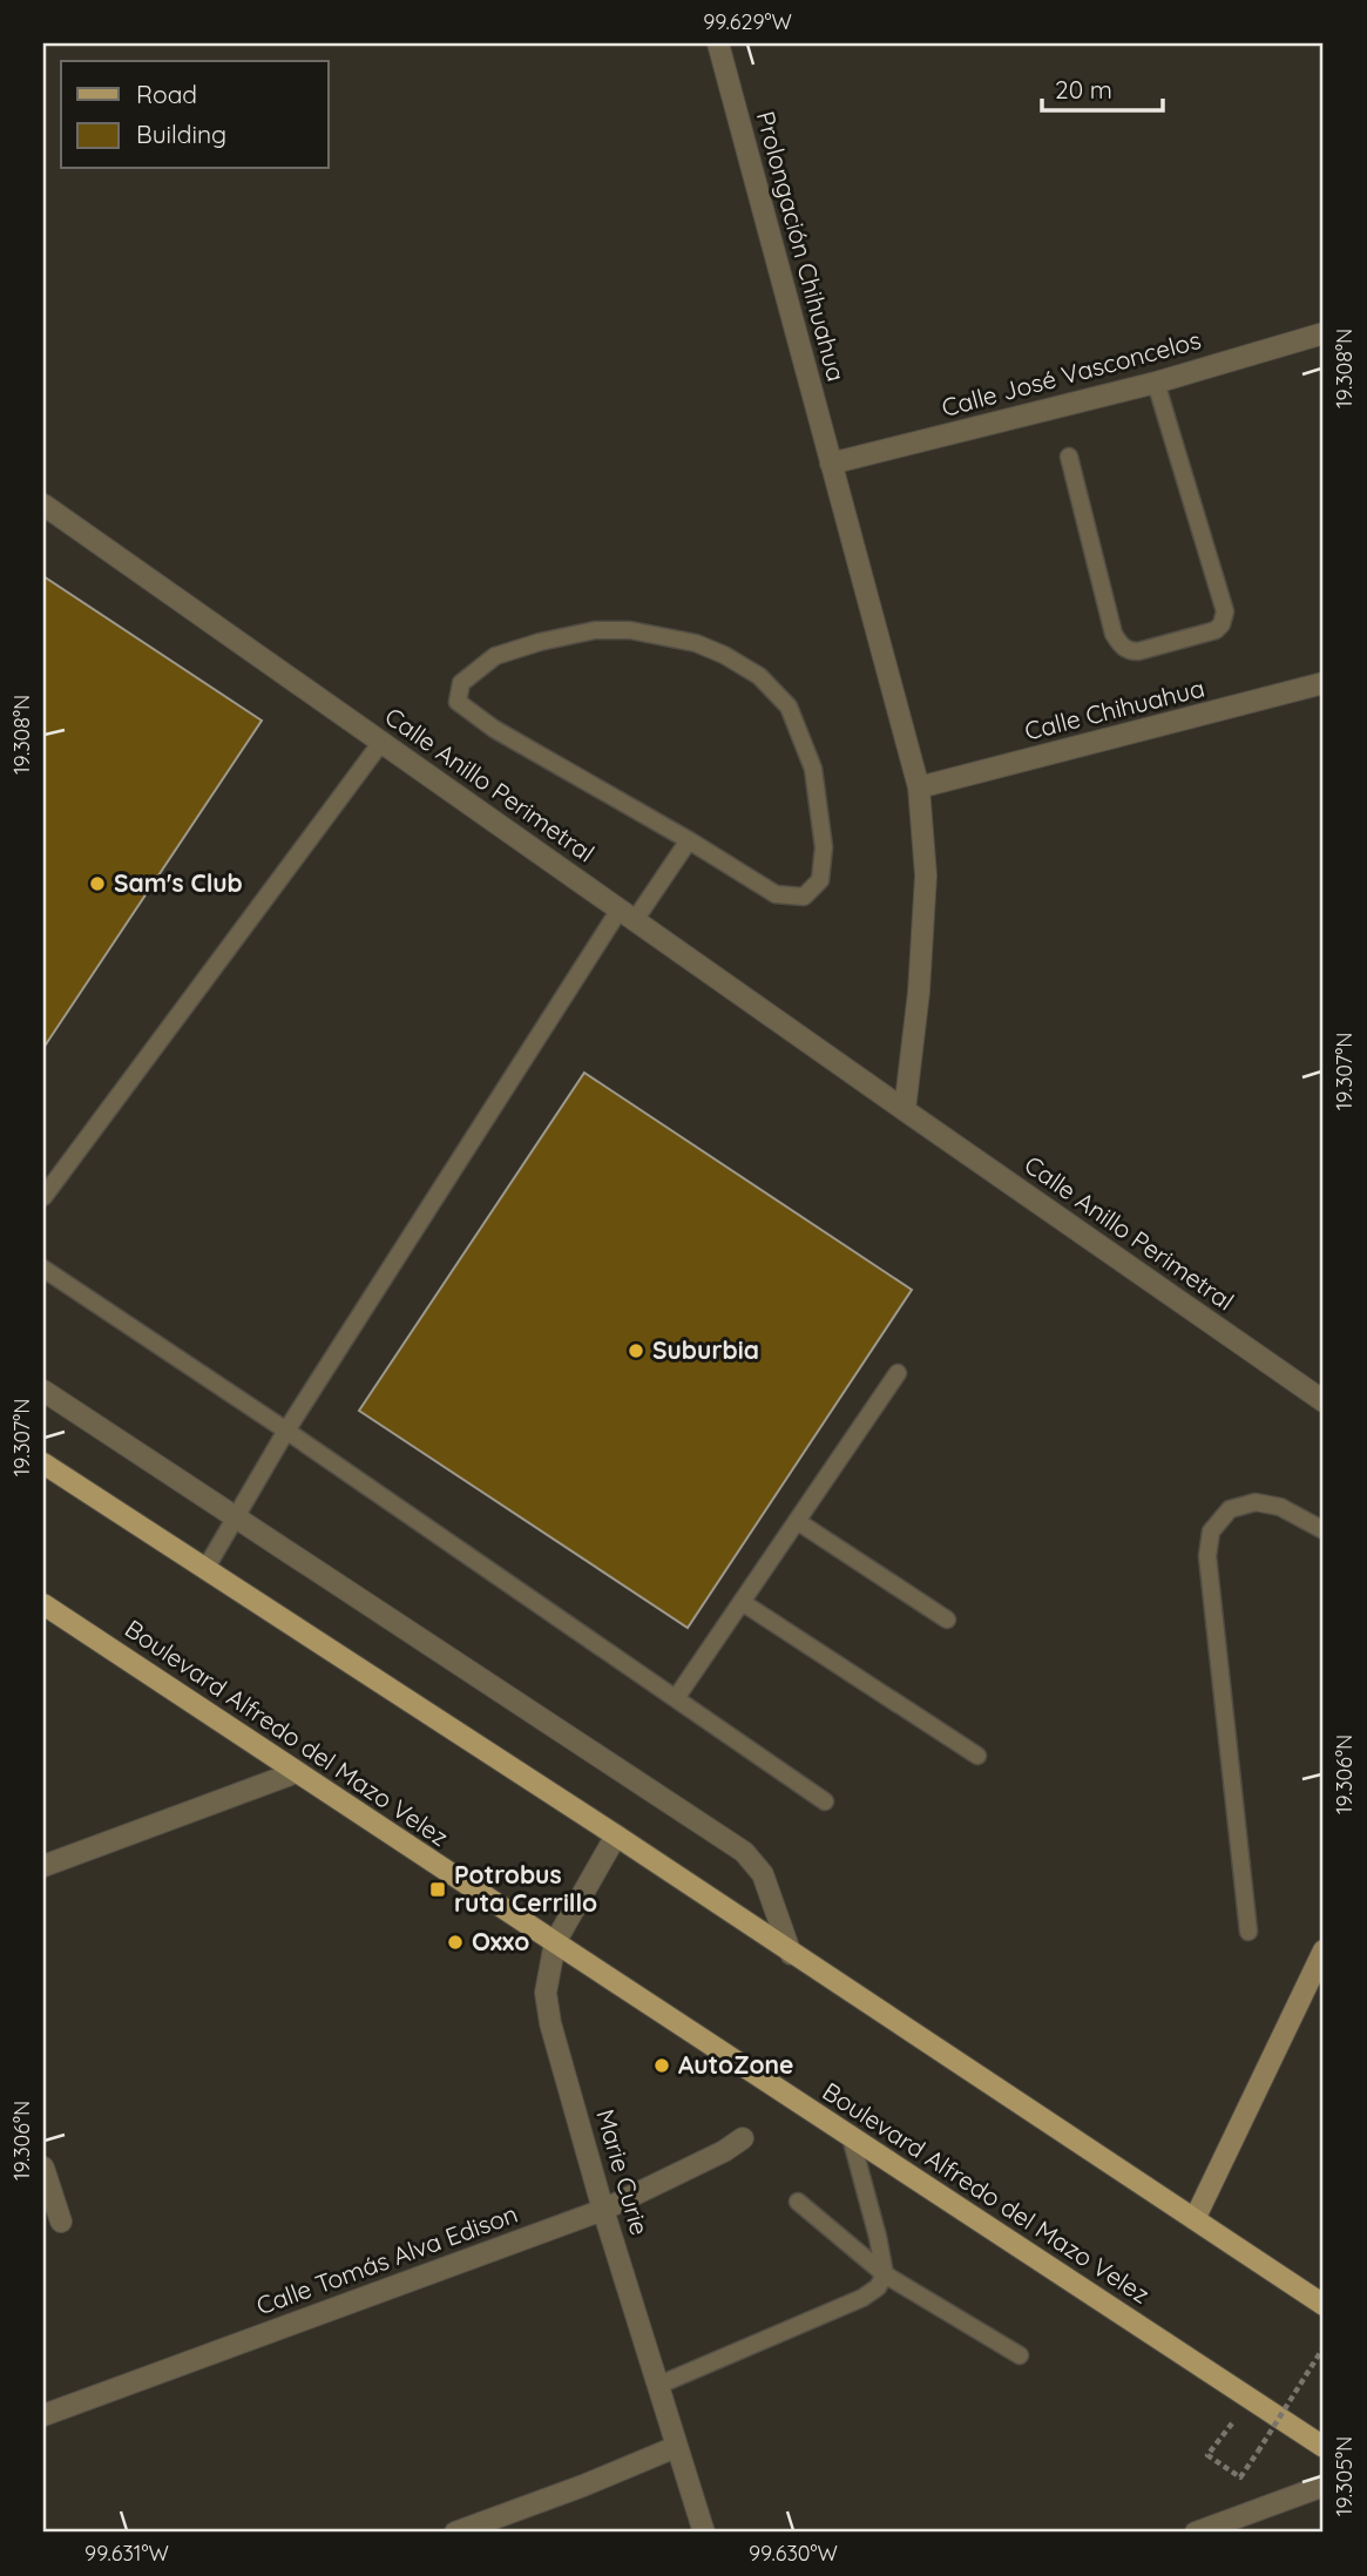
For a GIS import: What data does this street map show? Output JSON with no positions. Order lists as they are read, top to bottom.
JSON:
{
  "streets": {
    "main road": ["Boulevard Alfredo del Mazo Velez"],
    "street": [
      "Prolongación Chihuahua",
      "Calle José Vasconcelos",
      "Calle Chihuahua",
      "Calle Anillo Perimetral",
      "Marie Curie",
      "Calle Tomás Alva Edison"
    ]
  },
  "crossings": [
    ["Prolongación Chihuahua", "Calle José Vasconcelos"],
    ["Boulevard Alfredo del Mazo Velez", "Marie Curie"],
    ["Marie Curie", "Calle Tomás Alva Edison"]
  ],
  "places": {
    "other": [
      "Sam's Club",
      "Suburbia",
      "Oxxo",
      "AutoZone"
    ],
    "transit": ["Potrobus ruta Cerrillo"]
  },
  "legend": ["Road", "Building"],
  "scale_bar": "20 m",
  "coordinates": [
    "99.629°W",
    "19.308°N",
    "19.307°N",
    "19.306°N",
    "19.305°N",
    "99.631°W",
    "99.630°W"
  ]
}
